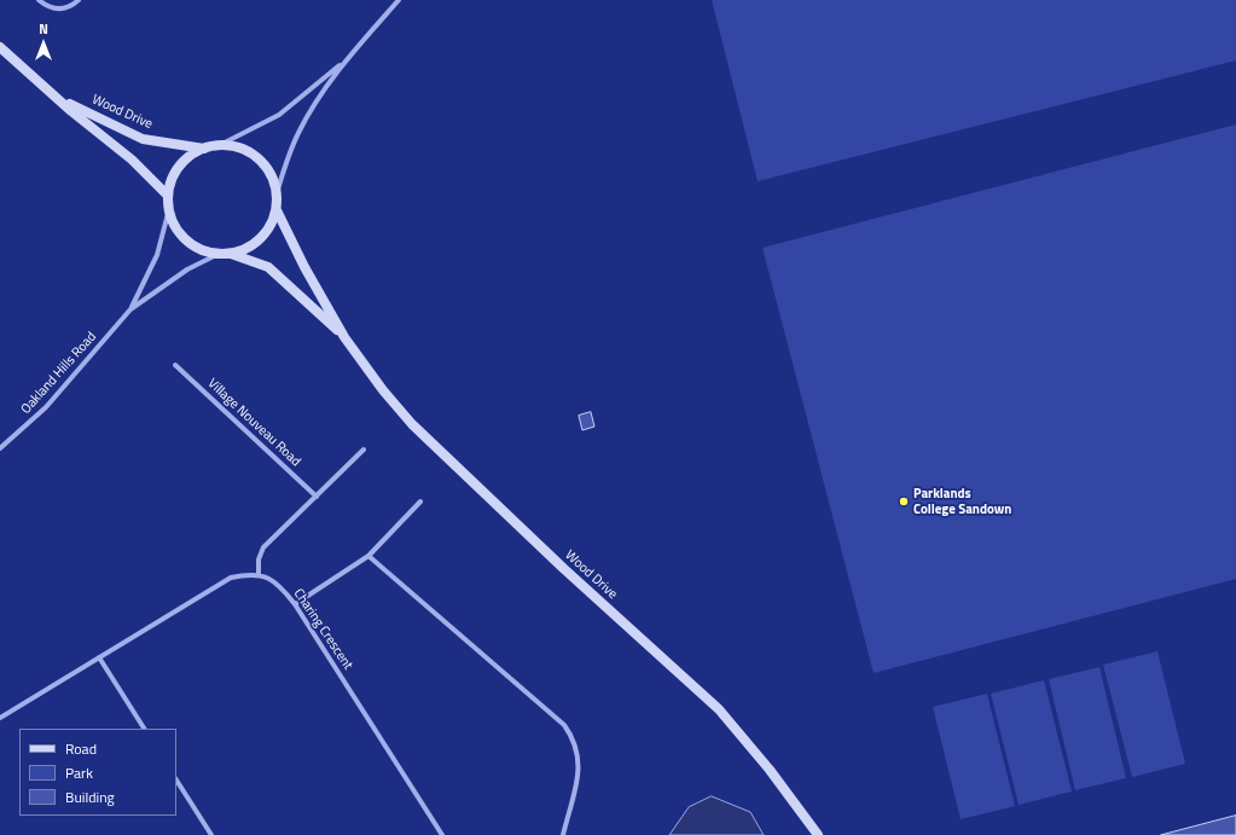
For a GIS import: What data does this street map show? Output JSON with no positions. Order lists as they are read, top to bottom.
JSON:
{
  "streets": {
    "street": [
      "Wood Drive",
      "Oakland Hills Road",
      "Village Nouveau Road",
      "Charing Crescent"
    ]
  },
  "crossings": [
    ["Wood Drive", "Oakland Hills Road"]
  ],
  "places": ["Parklands College Sandown"],
  "legend": ["Road", "Park", "Building"],
  "north": "top"
}
